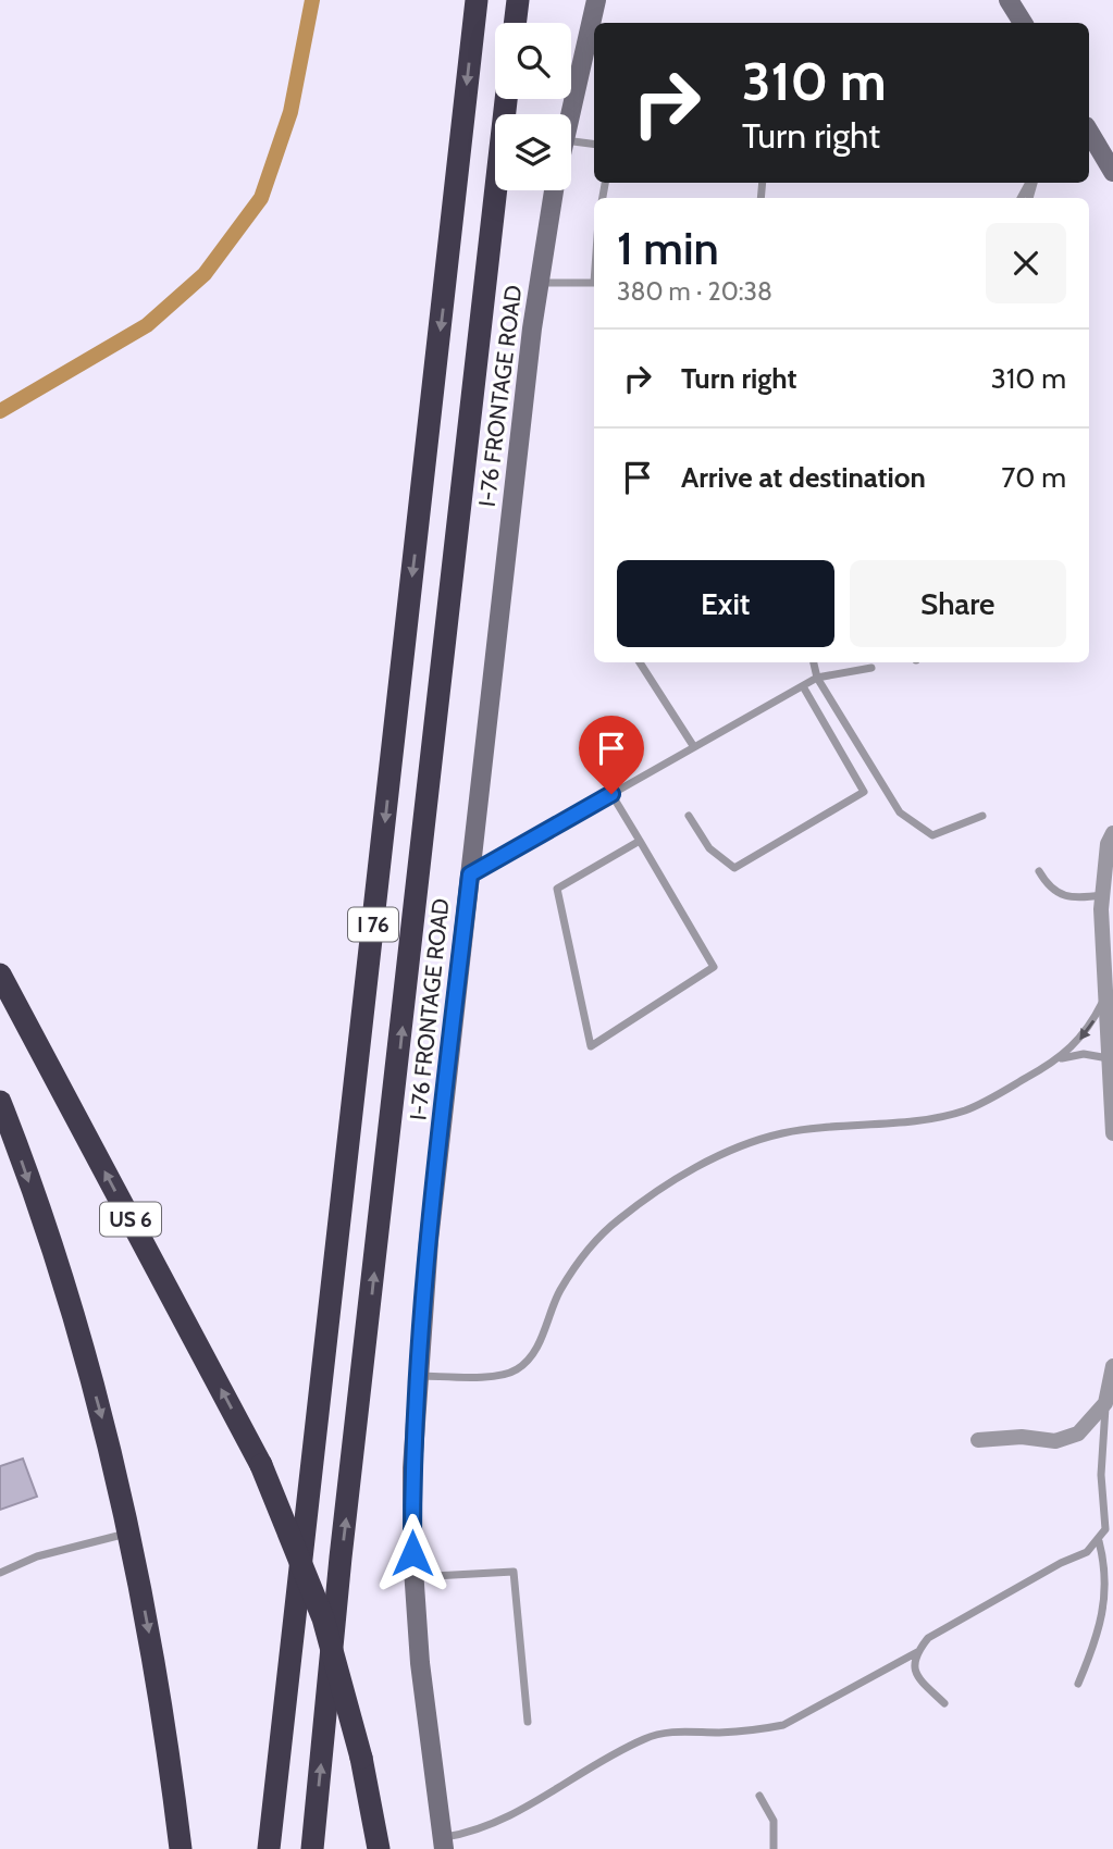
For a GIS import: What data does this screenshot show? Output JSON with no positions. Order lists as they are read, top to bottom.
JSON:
{
  "streets": {
    "highway": ["I 76", "US 6"],
    "street": ["I-76 FRONTAGE ROAD"]
  },
  "page": {
    "turn": ["310 m", "Turn right"],
    "heading": ["1 min", "380 m · 20:38"],
    "list": [
      {
        "name": "Turn right",
        "value": "310 m"
      },
      {
        "name": "Arrive at destination",
        "value": "70 m"
      }
    ],
    "buttons": ["Exit", "Share"]
  }
}
